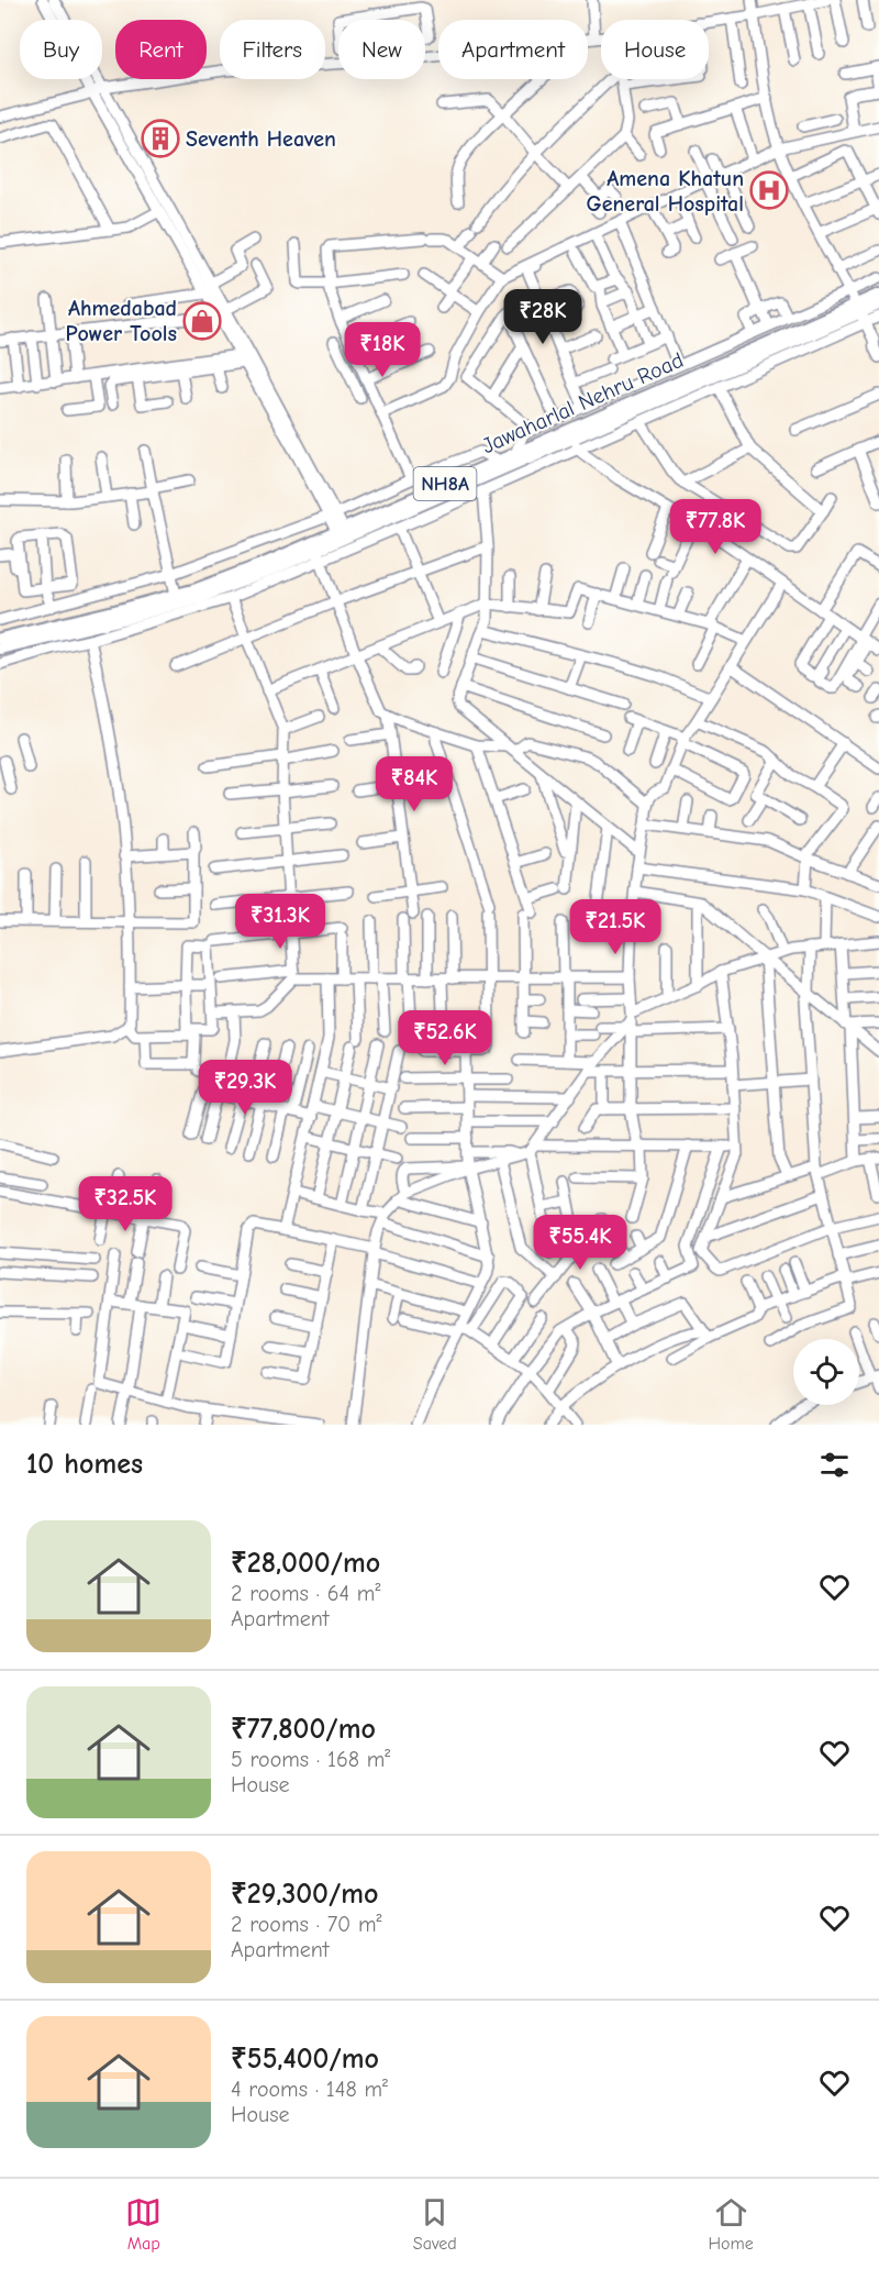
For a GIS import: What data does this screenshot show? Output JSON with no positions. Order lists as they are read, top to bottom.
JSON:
{
  "streets": {
    "main road": ["Jawaharlal Nehru Road", "NH8A"]
  },
  "places": {
    "building": ["Seventh Heaven"],
    "hospital": ["Amena Khatun General Hospital"],
    "shop": ["Ahmedabad Power Tools"]
  },
  "page": {
    "chip": [
      "Buy",
      "Rent",
      "Filters",
      "New",
      "Apartment",
      "House"
    ],
    "price": [
      "₹28K",
      "₹18K",
      "₹77.8K",
      "₹84K",
      "₹31.3K",
      "₹21.5K",
      "₹52.6K",
      "₹29.3K",
      "₹32.5K",
      "₹55.4K"
    ],
    "heading": "10 homes",
    "list": [
      {
        "name": "₹28,000/mo",
        "note": "2 rooms · 64 m² · Apartment"
      },
      {
        "name": "₹77,800/mo",
        "note": "5 rooms · 168 m² · House"
      },
      {
        "name": "₹29,300/mo",
        "note": "2 rooms · 70 m² · Apartment"
      },
      {
        "name": "₹55,400/mo",
        "note": "4 rooms · 148 m² · House"
      }
    ],
    "tabs": ["Map", "Saved", "Home"]
  }
}
